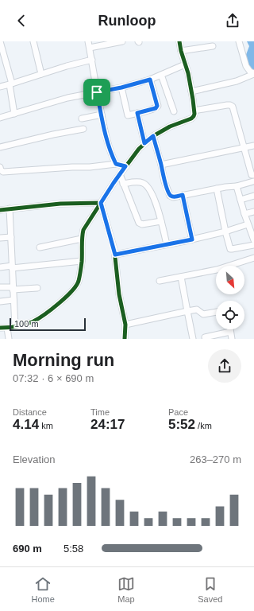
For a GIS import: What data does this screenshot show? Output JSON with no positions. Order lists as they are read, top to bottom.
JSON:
{
  "scale_bar": "100 m",
  "north": "bottom right",
  "page": {
    "header": "Runloop",
    "scale": "100 m",
    "heading": ["Morning run", "07:32 · 6 × 690 m"],
    "stats": [
      ["Distance", "4.14 km"],
      ["Time", "24:17"],
      ["Pace", "5:52 /km"]
    ],
    "chart": ["Elevation", "263–270 m"],
    "list": [
      {
        "name": "690 m",
        "note": "5:58"
      }
    ],
    "tabs": ["Home", "Map", "Saved"]
  }
}
